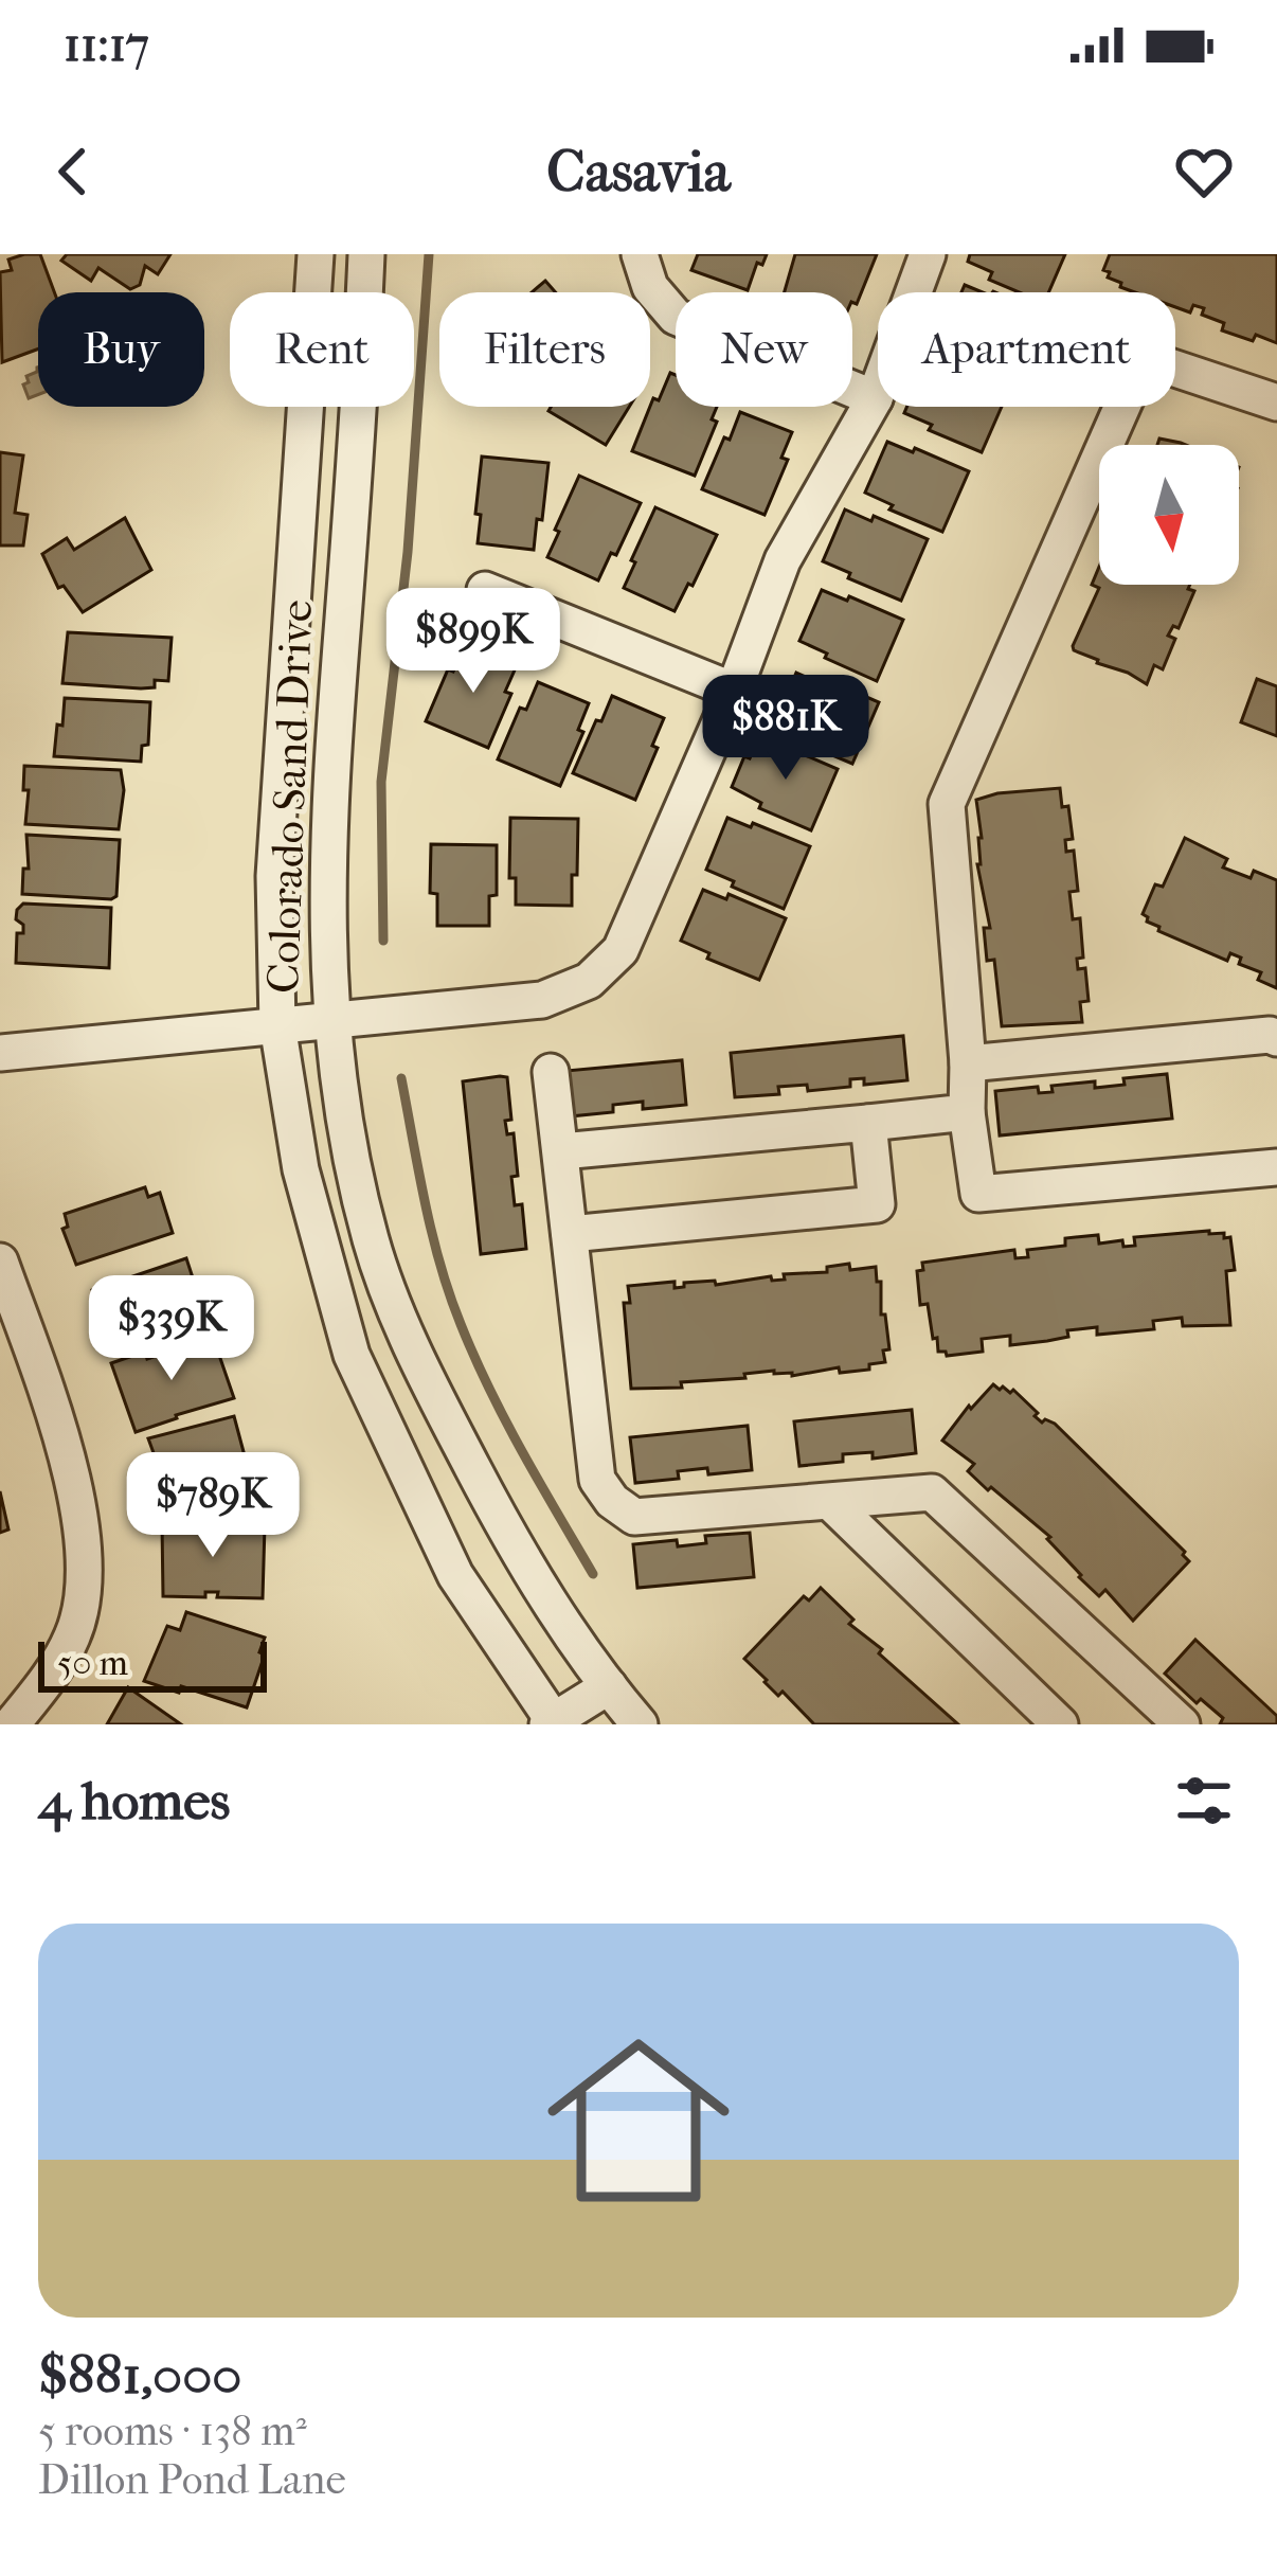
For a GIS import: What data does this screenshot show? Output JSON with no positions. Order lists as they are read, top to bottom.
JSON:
{
  "streets": {
    "street": ["Colorado Sand Drive"]
  },
  "scale_bar": "50 m",
  "north": "bottom",
  "page": {
    "status": "11:17",
    "header": "Casavia",
    "chip": [
      "Buy",
      "Rent",
      "Filters",
      "New",
      "Apartment"
    ],
    "price": [
      "$899K",
      "$881K",
      "$339K",
      "$789K"
    ],
    "scale": "50 m",
    "heading": "4 homes",
    "list": [
      {
        "name": "$881,000",
        "note": "5 rooms · 138 m² · Dillon Pond Lane"
      }
    ]
  }
}
